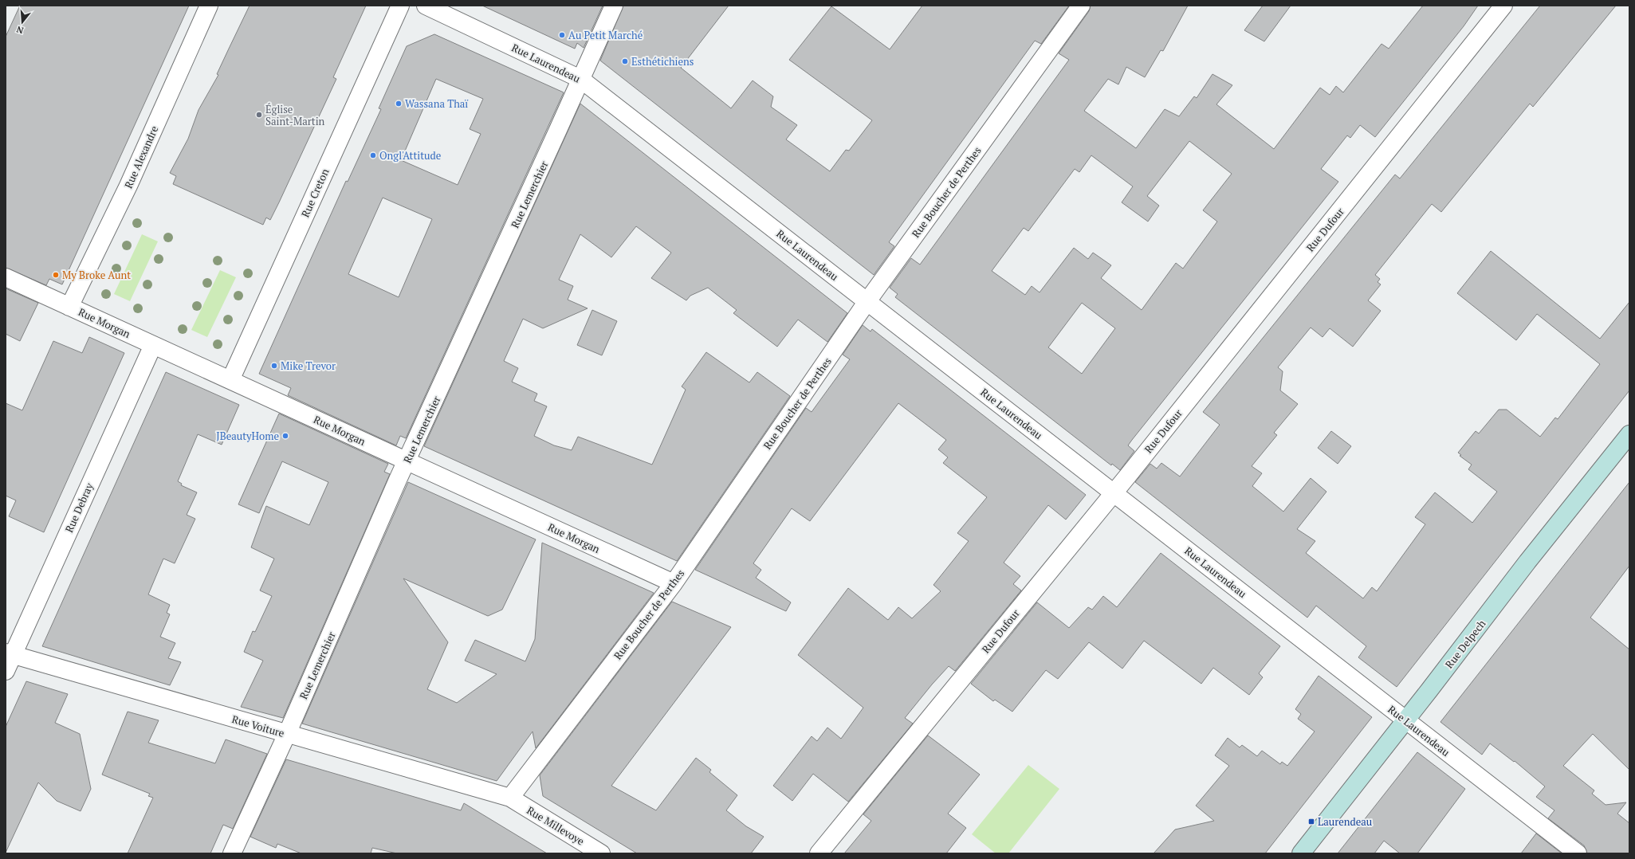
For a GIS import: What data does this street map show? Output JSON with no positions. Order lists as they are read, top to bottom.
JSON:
{
  "streets": {
    "street": [
      "Rue Laurendeau",
      "Rue Alexandre",
      "Rue Boucher de Perthes",
      "Rue Creton",
      "Rue Lemerchier",
      "Rue Dufour",
      "Rue Morgan",
      "Rue Debray",
      "Rue Delpech",
      "Rue Voiture",
      "Rue Millevoye"
    ]
  },
  "crossings": [
    ["Rue Laurendeau", "Rue Boucher de Perthes"],
    ["Rue Laurendeau", "Rue Lemerchier"],
    ["Rue Laurendeau", "Rue Dufour"],
    ["Rue Laurendeau", "Rue Delpech"],
    ["Rue Alexandre", "Rue Morgan"],
    ["Rue Boucher de Perthes", "Rue Morgan"],
    ["Rue Boucher de Perthes", "Rue Voiture"],
    ["Rue Boucher de Perthes", "Rue Millevoye"],
    ["Rue Creton", "Rue Morgan"],
    ["Rue Lemerchier", "Rue Morgan"],
    ["Rue Lemerchier", "Rue Voiture"],
    ["Rue Morgan", "Rue Debray"],
    ["Rue Debray", "Rue Voiture"],
    ["Rue Voiture", "Rue Millevoye"]
  ],
  "places": {
    "other": [
      "Au Petit Marché",
      "Esthétichiens",
      "Wassana Thaï",
      "Église Saint-Martin",
      "Ongl'Attitude",
      "My Broke Aunt",
      "Mike Trevor",
      "JBeautyHome"
    ],
    "transit": ["Laurendeau"]
  },
  "north": "bottom"
}
